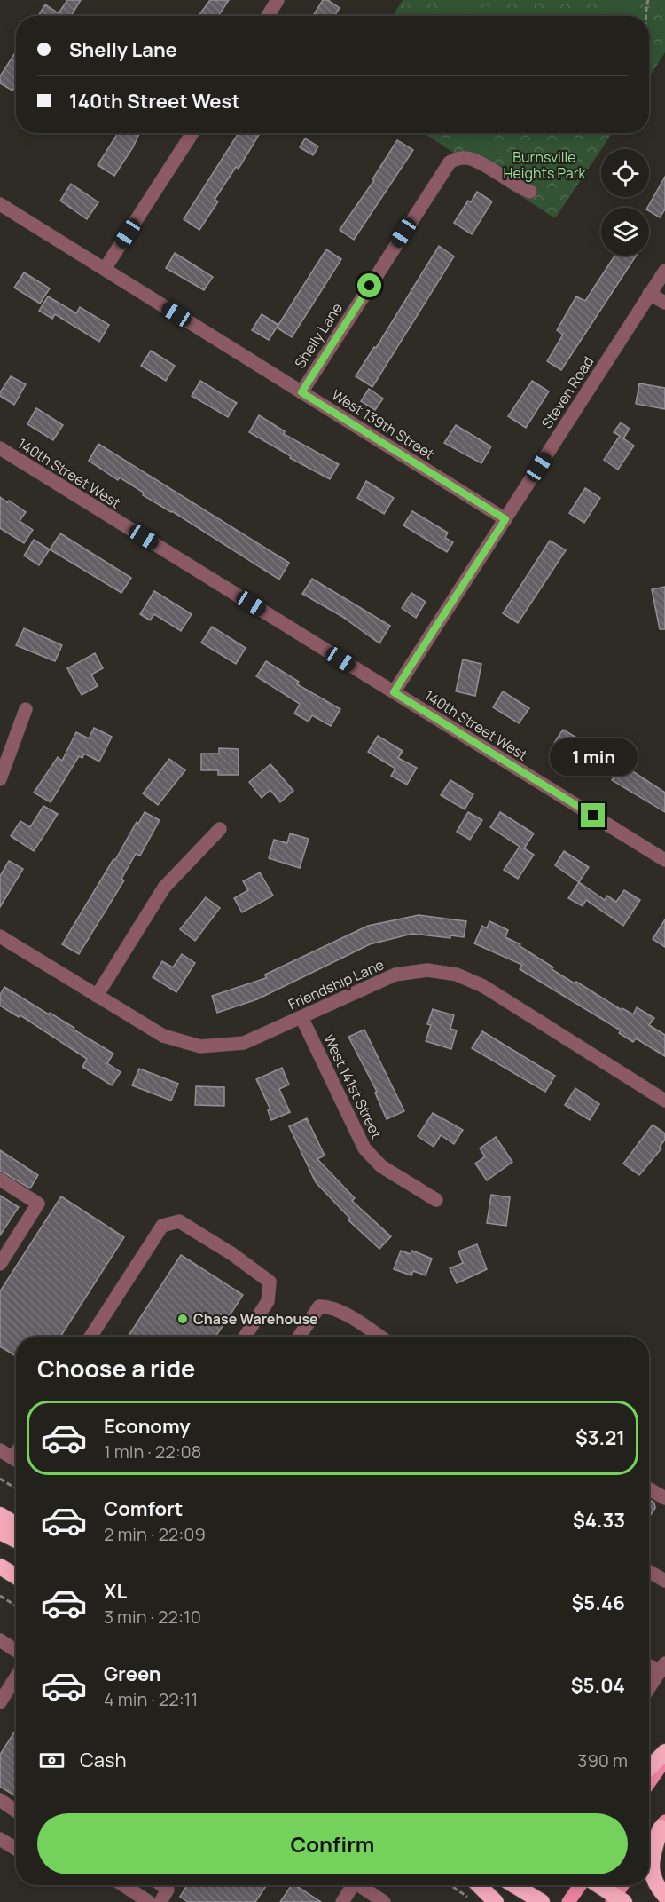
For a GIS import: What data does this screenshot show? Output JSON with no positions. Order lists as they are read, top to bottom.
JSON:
{
  "streets": {
    "street": [
      "Shelly Lane",
      "Steven Road",
      "West 139th Street",
      "140th Street West",
      "Friendship Lane",
      "West 141st Street"
    ]
  },
  "crossings": [
    ["Shelly Lane", "West 139th Street"],
    ["Steven Road", "West 139th Street"],
    ["Steven Road", "140th Street West"],
    ["Friendship Lane", "West 141st Street"]
  ],
  "parks": ["Burnsville Heights Park"],
  "places": ["Chase Warehouse"],
  "page": {
    "banner": ["Shelly Lane", "140th Street West"],
    "bubble": "1 min",
    "heading": "Choose a ride",
    "list": [
      {
        "name": "Economy",
        "note": "1 min · 22:08",
        "value": "$3.21"
      },
      {
        "name": "Comfort",
        "note": "2 min · 22:09",
        "value": "$4.33"
      },
      {
        "name": "XL",
        "note": "3 min · 22:10",
        "value": "$5.46"
      },
      {
        "name": "Green",
        "note": "4 min · 22:11",
        "value": "$5.04"
      }
    ],
    "pay": ["Cash", "390 m"],
    "buttons": "Confirm"
  }
}
